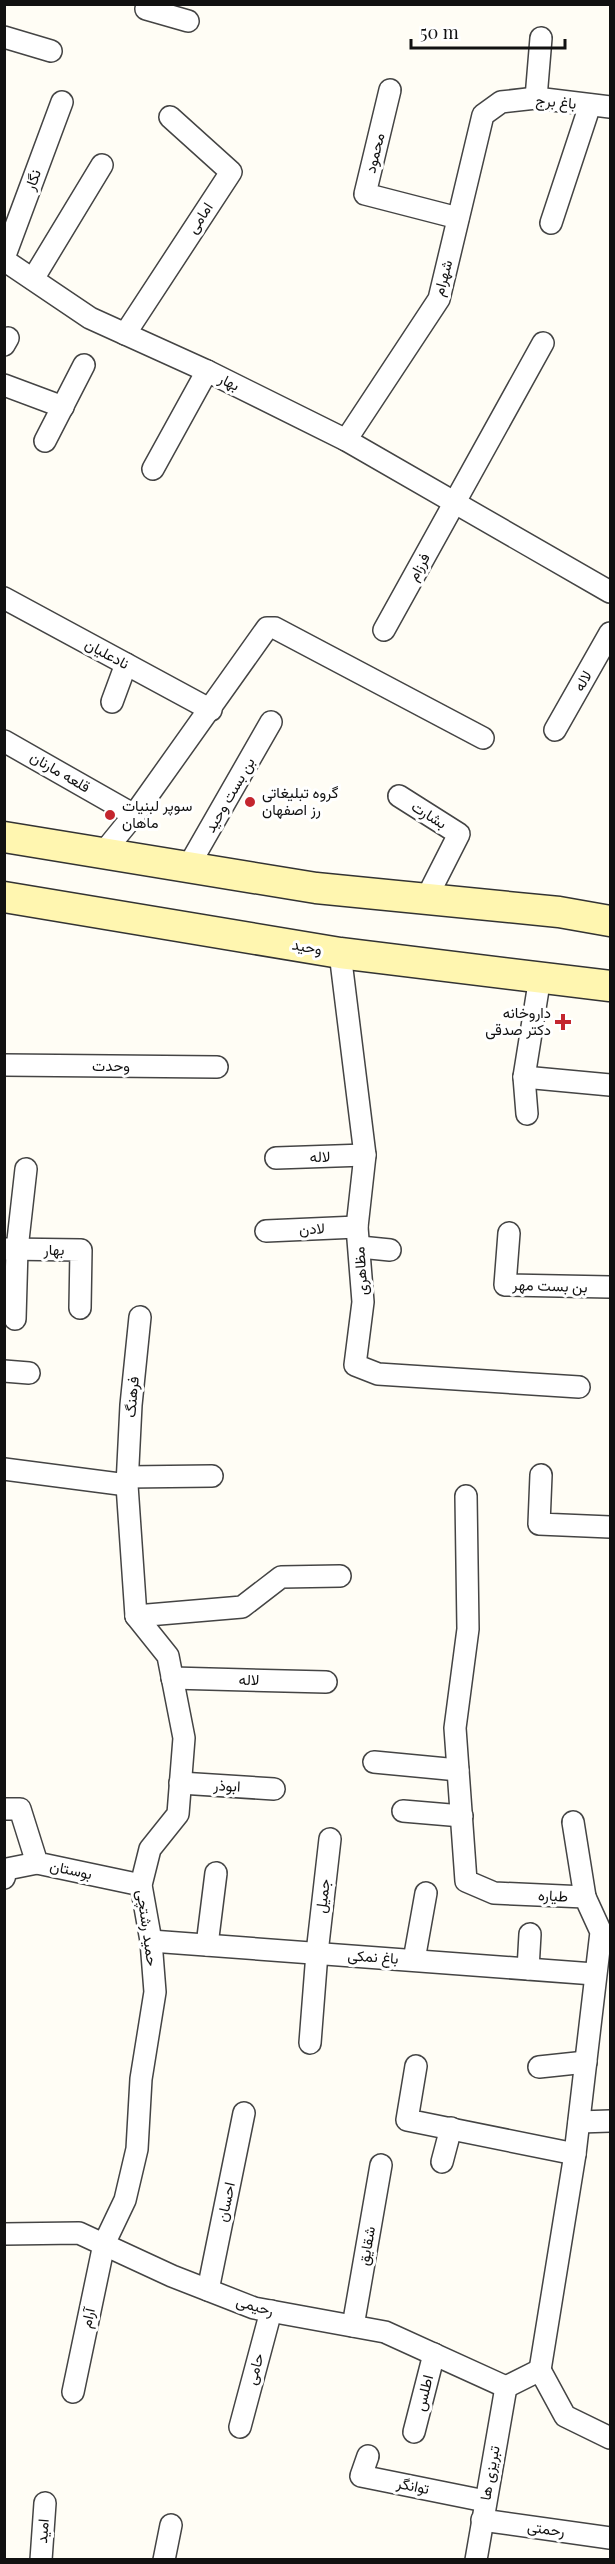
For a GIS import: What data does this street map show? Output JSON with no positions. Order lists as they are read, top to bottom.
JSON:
{
  "streets": {
    "main road": ["وحید"],
    "street": [
      "باغ برج",
      "محمود",
      "نگار",
      "امامی",
      "شهرام",
      "بهار",
      "فرزام",
      "نادعلیان",
      "لاله",
      "قلعه مارنان",
      "بن بست وحید",
      "بشارت",
      "وحدت",
      "لادن",
      "مظاهری",
      "بن بست مهر",
      "فرهنگ",
      "ابوذر",
      "بوستان",
      "جمیل",
      "طیاره",
      "حمید رشتچی",
      "باغ نمکی",
      "احسان",
      "شقایق",
      "رحیمی",
      "آرام",
      "حامی",
      "اطلس",
      "تبریزی ها",
      "توانگر",
      "رحمتی",
      "امید"
    ]
  },
  "crossings": [
    ["باغ برج", "شهرام"],
    ["محمود", "شهرام"],
    ["نگار", "بهار"],
    ["امامی", "بهار"],
    ["شهرام", "بهار"],
    ["بهار", "فرزام"],
    ["لاله", "مظاهری"],
    ["لاله", "حمید رشتچی"],
    ["وحید", "مظاهری"],
    ["لادن", "مظاهری"],
    ["ابوذر", "حمید رشتچی"],
    ["بوستان", "حمید رشتچی"],
    ["جمیل", "باغ نمکی"],
    ["طیاره", "باغ نمکی"],
    ["حمید رشتچی", "باغ نمکی"],
    ["حمید رشتچی", "رحیمی"],
    ["حمید رشتچی", "آرام"],
    ["احسان", "رحیمی"],
    ["شقایق", "رحیمی"],
    ["رحیمی", "آرام"],
    ["رحیمی", "حامی"],
    ["رحیمی", "اطلس"],
    ["رحیمی", "تبریزی ها"],
    ["تبریزی ها", "توانگر"],
    ["تبریزی ها", "رحمتی"],
    ["توانگر", "رحمتی"]
  ],
  "places": {
    "other": ["گروه تبلیغاتی رز اصفهان", "سوپر لبنیات ماهان"],
    "health": ["داروخانه دکتر صدقی"]
  },
  "scale_bar": "50 m"
}
